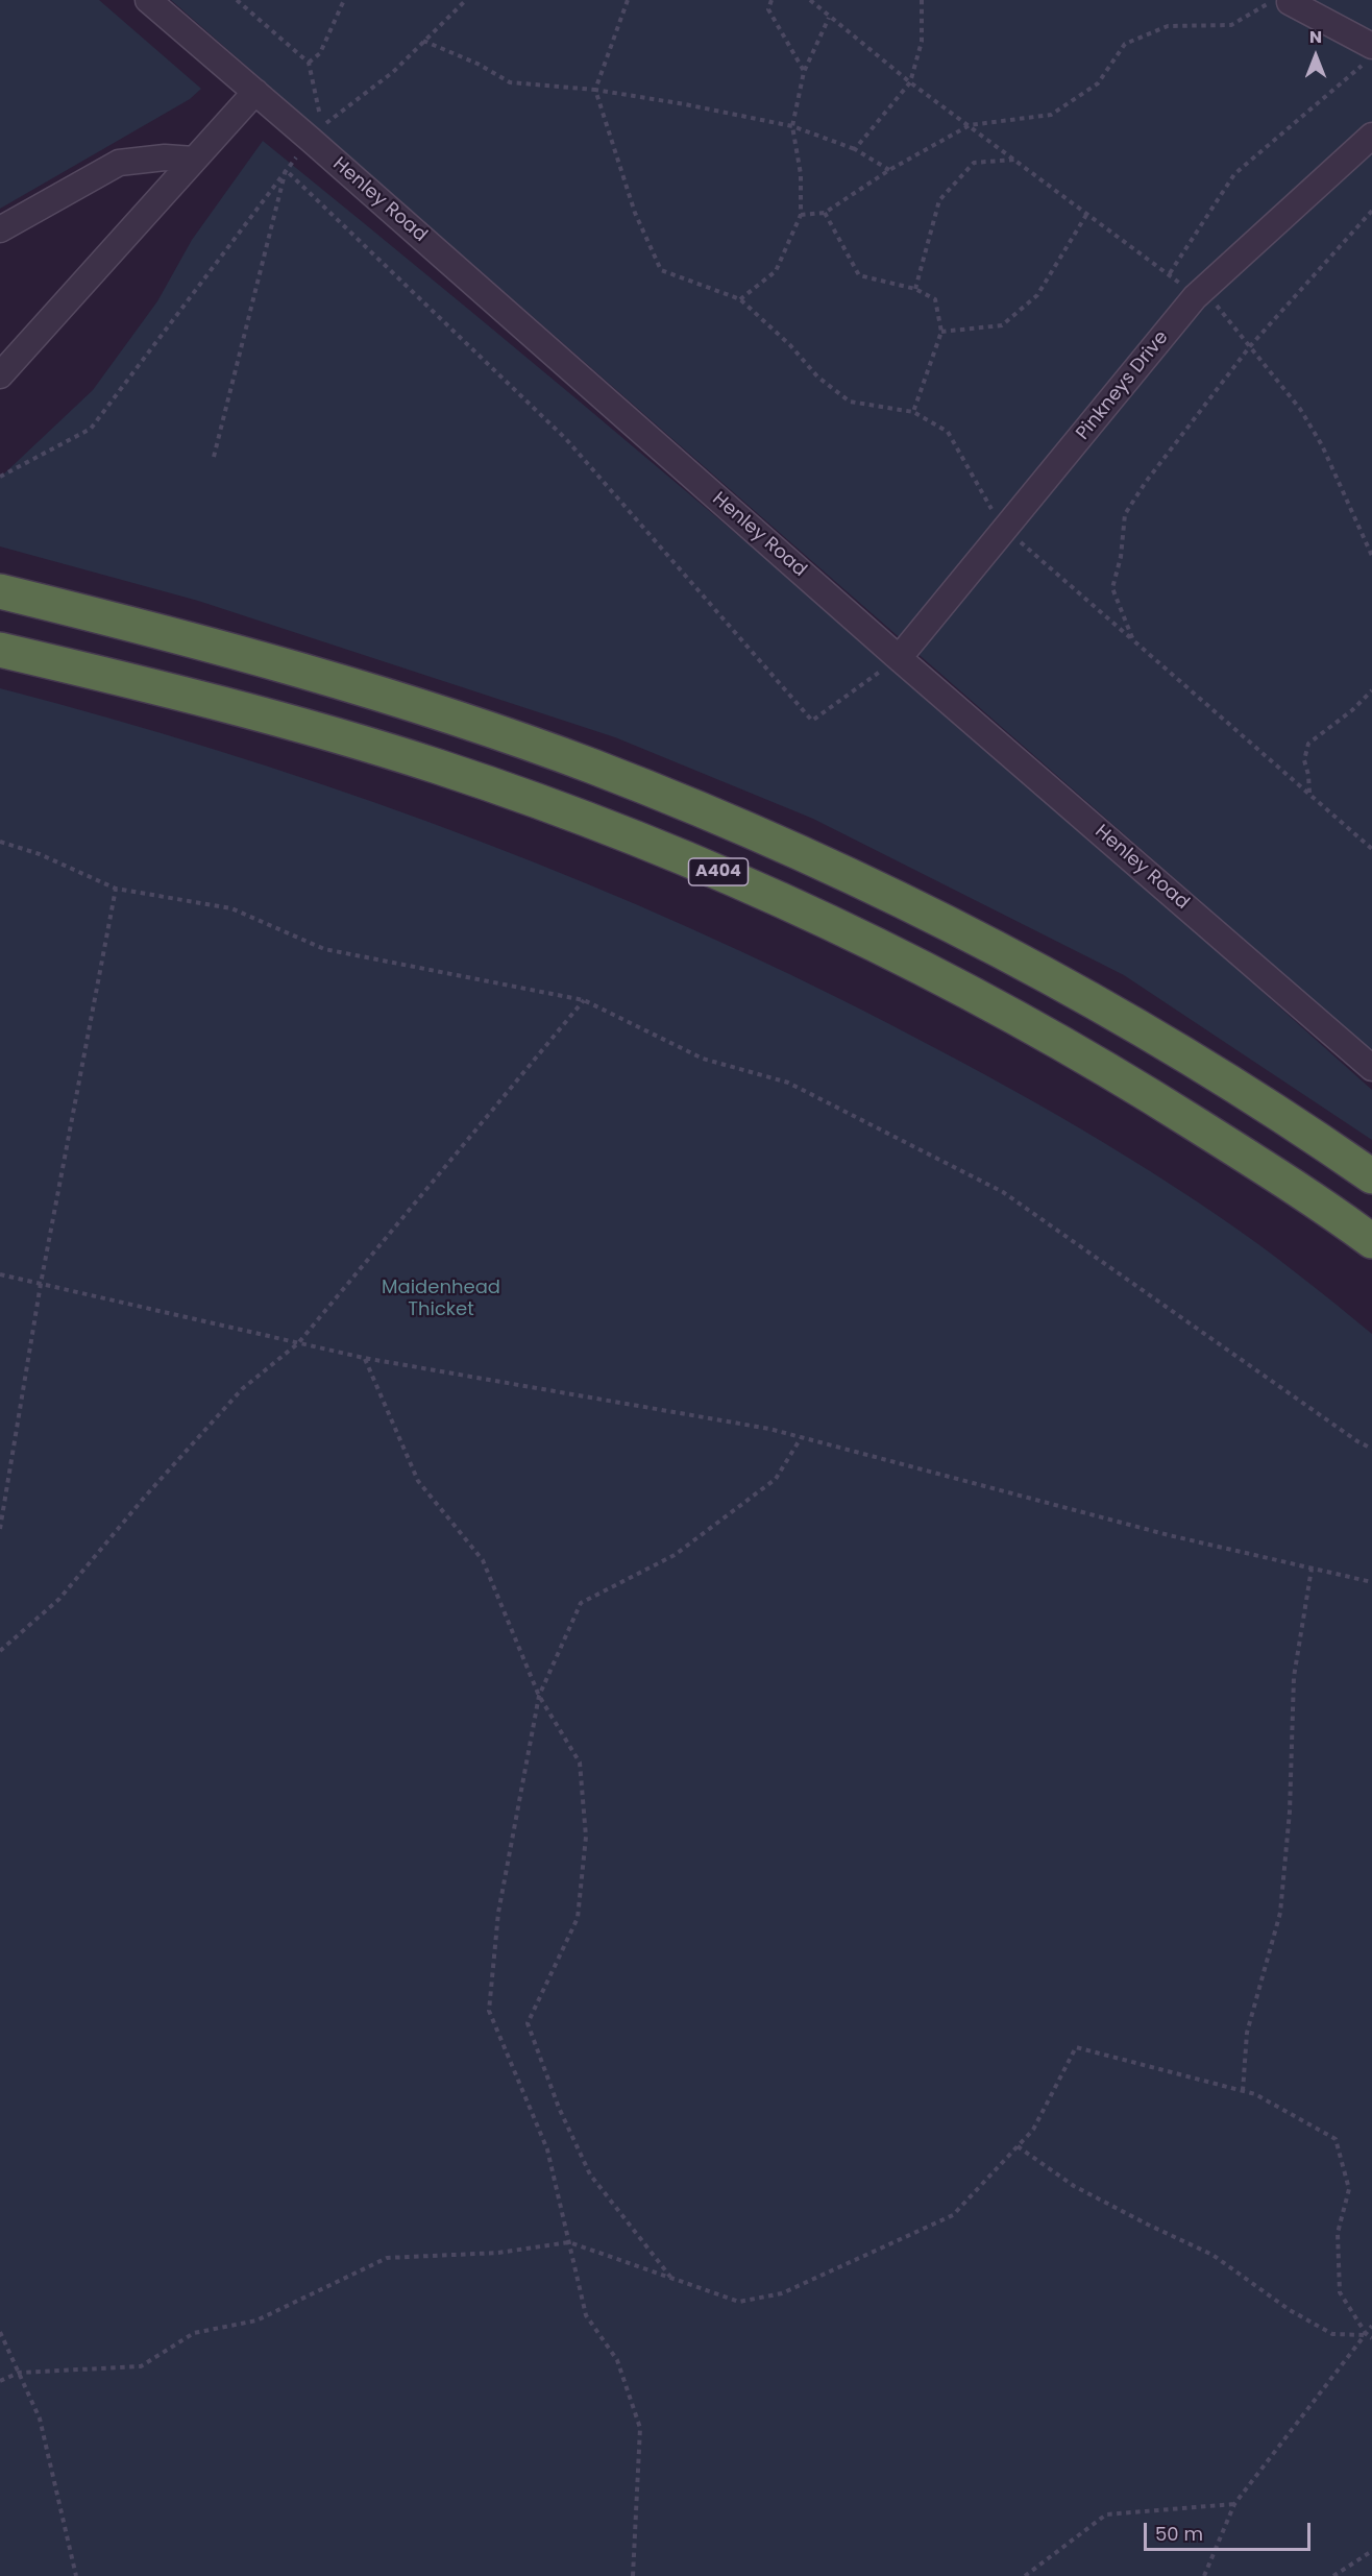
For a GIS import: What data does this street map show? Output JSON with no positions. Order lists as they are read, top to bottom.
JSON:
{
  "streets": {
    "highway": ["A404"],
    "street": ["Henley Road", "Pinkneys Drive"]
  },
  "crossings": [
    ["Henley Road", "Pinkneys Drive"]
  ],
  "parks": ["Maidenhead Thicket"],
  "scale_bar": "50 m",
  "north": "top"
}
